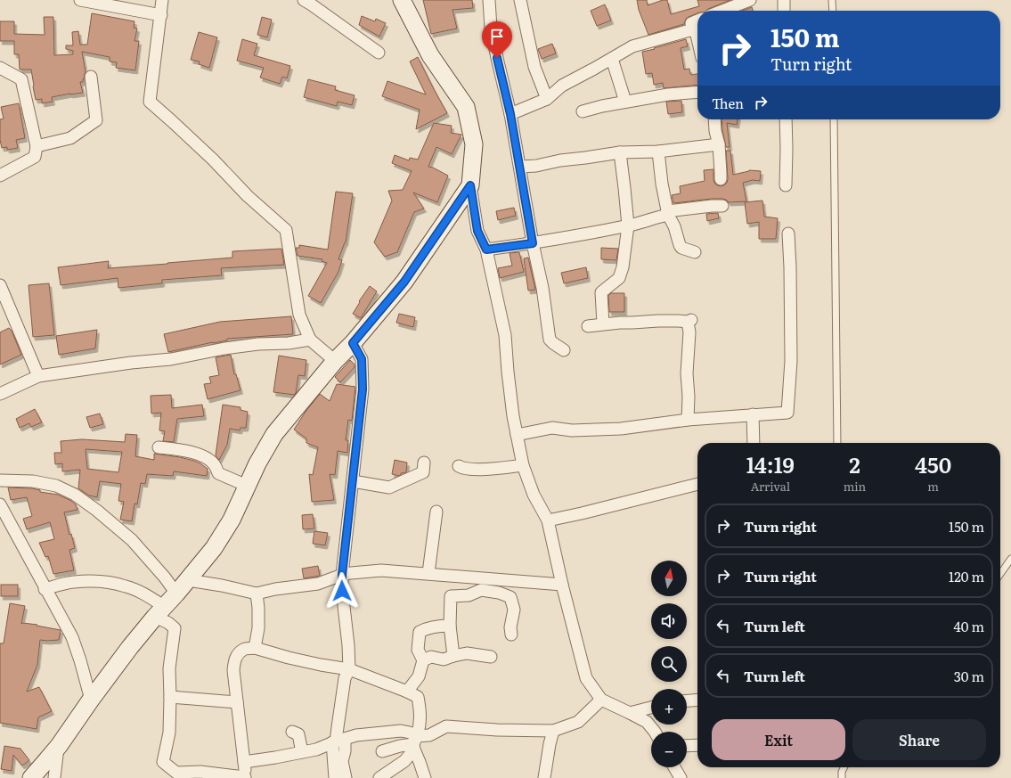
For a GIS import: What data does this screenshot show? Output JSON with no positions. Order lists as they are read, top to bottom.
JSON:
{
  "north": "top",
  "page": {
    "turn": ["150 m", "Turn right"],
    "then": "Then",
    "eta": [
      "14:19",
      "Arrival",
      "2",
      "min",
      "450",
      "m"
    ],
    "list": [
      {
        "name": "Turn right",
        "value": "150 m"
      },
      {
        "name": "Turn right",
        "value": "120 m"
      },
      {
        "name": "Turn left",
        "value": "40 m"
      },
      {
        "name": "Turn left",
        "value": "30 m"
      }
    ],
    "map_buttons": ["+", "−"],
    "buttons": ["Exit", "Share"]
  }
}
